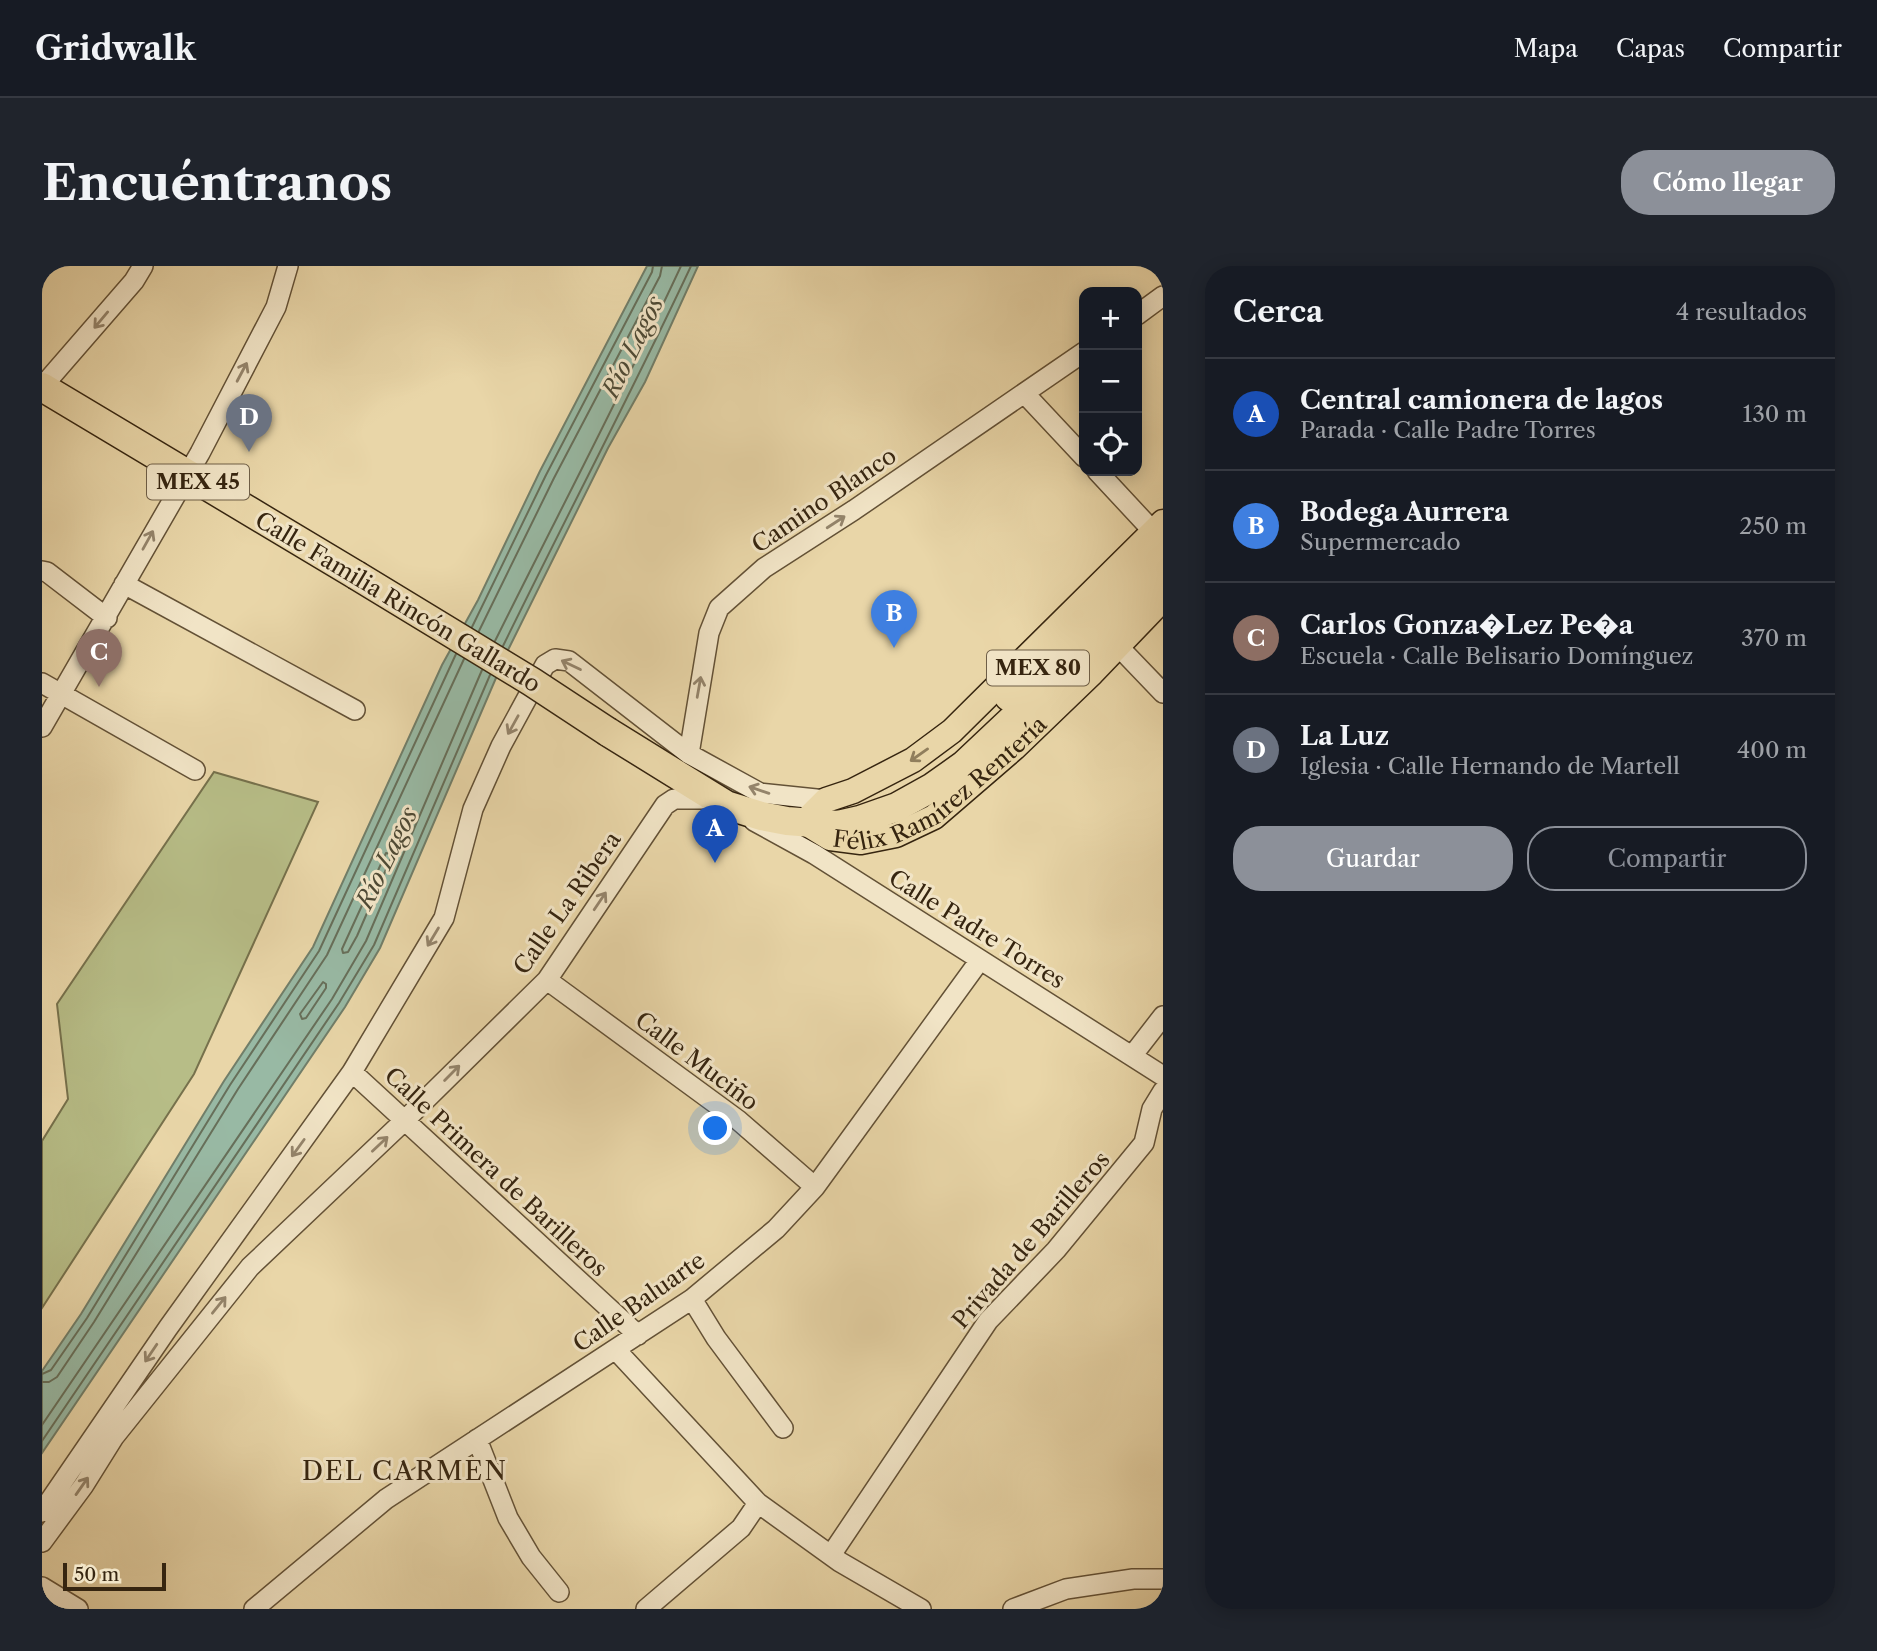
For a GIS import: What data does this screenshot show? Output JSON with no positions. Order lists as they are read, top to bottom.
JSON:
{
  "streets": {
    "highway": ["MEX 45", "Calle Familia Rincón Gallardo", "MEX 80"],
    "main road": ["Félix Ramírez Rentería"],
    "street": [
      "Camino Blanco",
      "Calle La Ribera",
      "Calle Padre Torres",
      "Calle Muciño",
      "Calle Primera de Barilleros",
      "Privada de Barilleros",
      "Calle Baluarte"
    ]
  },
  "crossings": [
    ["MEX 45", "Calle Familia Rincón Gallardo"],
    ["MEX 45", "MEX 80"],
    ["MEX 45", "Calle La Ribera"],
    ["MEX 45", "Calle Padre Torres"],
    ["Calle Familia Rincón Gallardo", "Calle La Ribera"],
    ["Calle Familia Rincón Gallardo", "Calle Padre Torres"],
    ["MEX 80", "Félix Ramírez Rentería"],
    ["MEX 80", "Calle Padre Torres"],
    ["Félix Ramírez Rentería", "Calle Padre Torres"],
    ["Calle La Ribera", "Calle Padre Torres"],
    ["Calle La Ribera", "Calle Muciño"],
    ["Calle La Ribera", "Calle Primera de Barilleros"],
    ["Calle Padre Torres", "Calle Baluarte"],
    ["Calle Muciño", "Calle Baluarte"],
    ["Calle Primera de Barilleros", "Calle Baluarte"]
  ],
  "one_way": ["Camino Blanco"],
  "districts": ["DEL CARMEN"],
  "water": ["Río Lagos"],
  "scale_bar": "50 m",
  "page": {
    "header": "Gridwalk",
    "nav": ["Mapa", "Capas", "Compartir"],
    "buttons": [
      "Cómo llegar",
      ["Guardar", "Compartir"]
    ],
    "title": "Encuéntranos",
    "heading": ["Cerca", "4 resultados"],
    "map_buttons": ["+", "−"],
    "list": [
      {
        "mark": "A",
        "name": "Central camionera de lagos",
        "note": "Parada · Calle Padre Torres",
        "value": "130 m"
      },
      {
        "mark": "B",
        "name": "Bodega Aurrera",
        "note": "Supermercado",
        "value": "250 m"
      },
      {
        "mark": "C",
        "name": "Carlos Gonza�Lez Pe�a",
        "note": "Escuela · Calle Belisario Domínguez",
        "value": "370 m"
      },
      {
        "mark": "D",
        "name": "La Luz",
        "note": "Iglesia · Calle Hernando de Martell",
        "value": "400 m"
      }
    ],
    "pins": [
      "D",
      "B",
      "C",
      "A"
    ],
    "scale": "50 m"
  }
}
